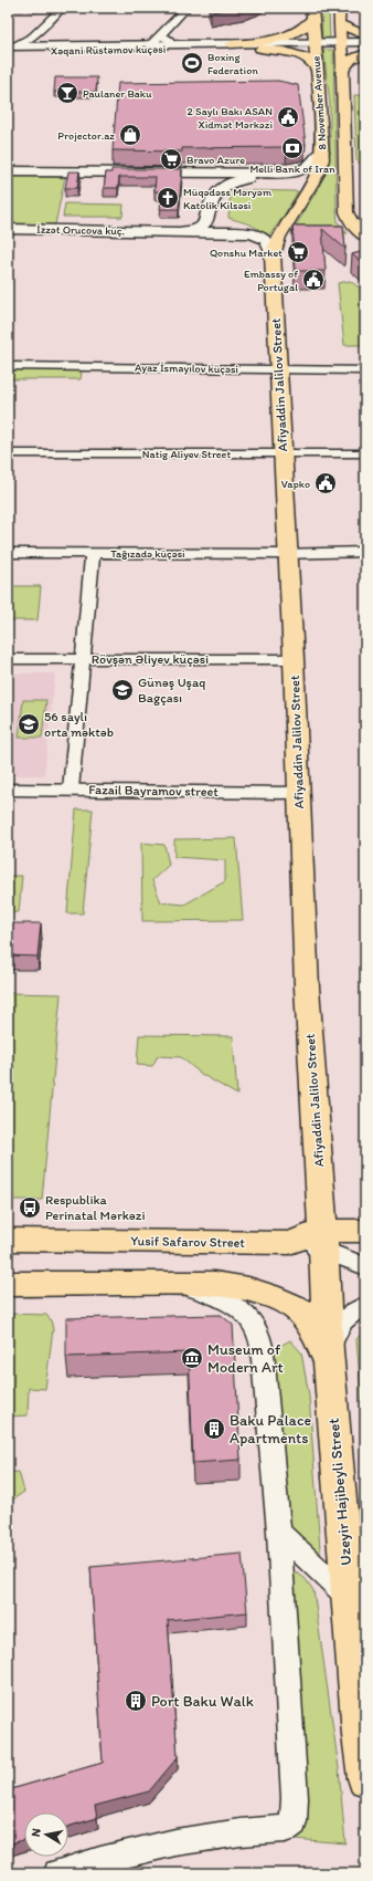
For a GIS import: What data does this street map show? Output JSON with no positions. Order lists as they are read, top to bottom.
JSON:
{
  "streets": {
    "highway": [
      "8 November Avenue",
      "Afiyaddin Jalilov Street",
      "Yusif Safarov Street",
      "Uzeyir Hajibeyli Street"
    ],
    "main road": ["Xəqani Rüstəmov küçəsi", "İzzət Orucova küç."],
    "street": [
      "Ayaz İsmayılov küçəsi",
      "Natig Aliyev Street",
      "Tağızadə küçəsi",
      "Rövşən Əliyev küçəsi",
      "Fazail Bayramov street"
    ]
  },
  "crossings": [
    ["Xəqani Rüstəmov küçəsi", "8 November Avenue"],
    ["8 November Avenue", "Afiyaddin Jalilov Street"],
    ["Ayaz İsmayılov küçəsi", "Afiyaddin Jalilov Street"],
    ["Afiyaddin Jalilov Street", "Natig Aliyev Street"],
    ["Afiyaddin Jalilov Street", "Tağızadə küçəsi"],
    ["Afiyaddin Jalilov Street", "Rövşən Əliyev küçəsi"],
    ["Afiyaddin Jalilov Street", "Fazail Bayramov street"],
    ["Afiyaddin Jalilov Street", "Yusif Safarov Street"],
    ["Afiyaddin Jalilov Street", "Uzeyir Hajibeyli Street"],
    ["Yusif Safarov Street", "Uzeyir Hajibeyli Street"]
  ],
  "places": {
    "sports": ["Boxing Federation"],
    "bar": ["Paulaner Baku"],
    "public building": ["2 Saylı Bakı ASAN Xidmət Mərkəzi", "Embassy of Portugal", "Vapko"],
    "shop": ["Projector.az"],
    "bank": ["Melli Bank of Iran"],
    "supermarket": ["Bravo Azure", "Qonshu Market"],
    "church": ["Müqədəss Məryəm Katolik Kilsəsi"],
    "school or university": ["Günəş Uşaq Bağçası", "56 saylı orta məktəb"],
    "bus stop": ["Respublika Perinatal Mərkəzi"],
    "museum": ["Museum of Modern Art"],
    "building": ["Baku Palace Apartments", "Port Baku Walk"]
  },
  "north": "left"
}
